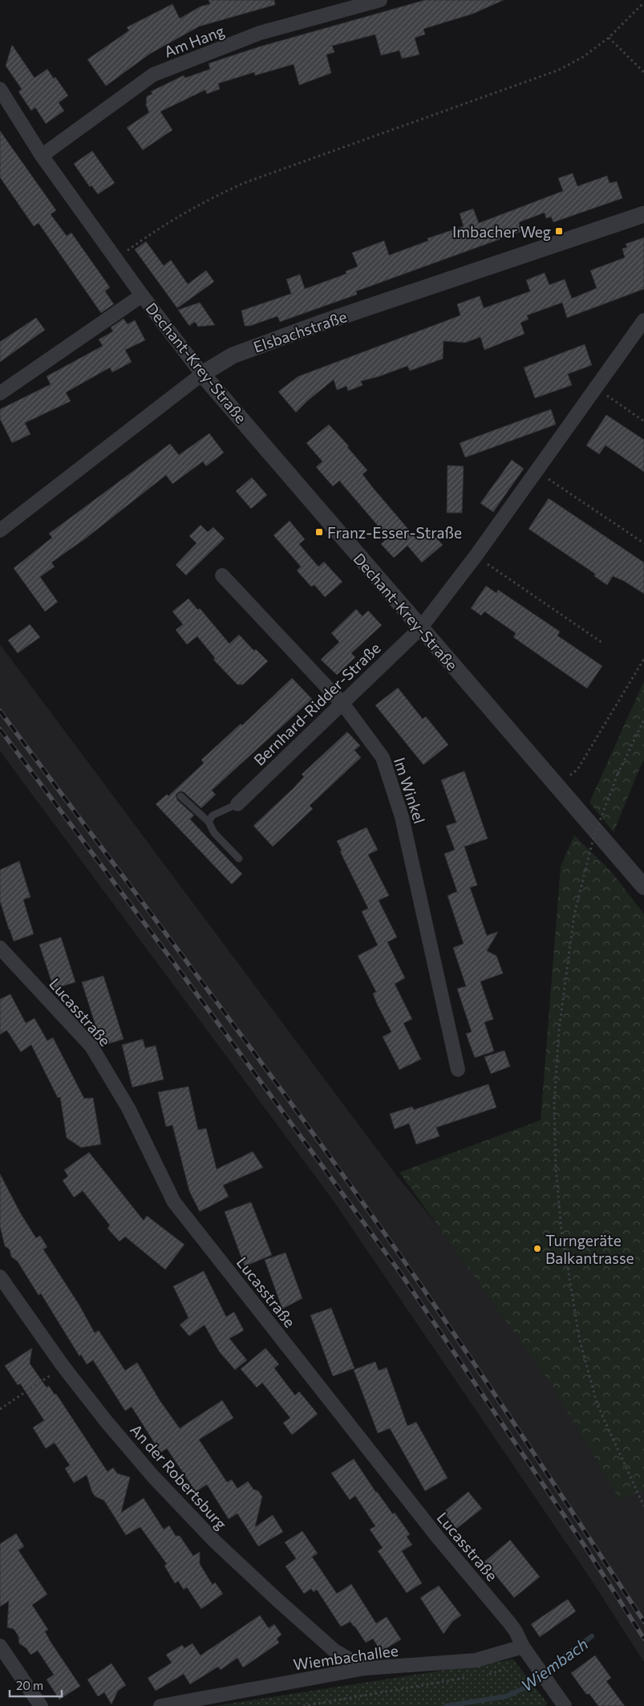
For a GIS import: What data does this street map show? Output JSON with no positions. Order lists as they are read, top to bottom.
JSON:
{
  "streets": {
    "street": [
      "Am Hang",
      "Elsbachstraße",
      "Dechant-Krey-Straße",
      "Bernhard-Ridder-Straße",
      "Im Winkel",
      "Lucasstraße",
      "An der Robertsburg",
      "Wiembachallee"
    ]
  },
  "crossings": [
    ["Am Hang", "Dechant-Krey-Straße"],
    ["Elsbachstraße", "Dechant-Krey-Straße"],
    ["Dechant-Krey-Straße", "Bernhard-Ridder-Straße"],
    ["Bernhard-Ridder-Straße", "Im Winkel"],
    ["Lucasstraße", "Wiembachallee"],
    ["An der Robertsburg", "Wiembachallee"]
  ],
  "water": ["Wiembach"],
  "places": {
    "transit": ["Imbacher Weg", "Franz-Esser-Straße"],
    "other": ["Turngeräte Balkantrasse"]
  },
  "scale_bar": "20 m"
}
